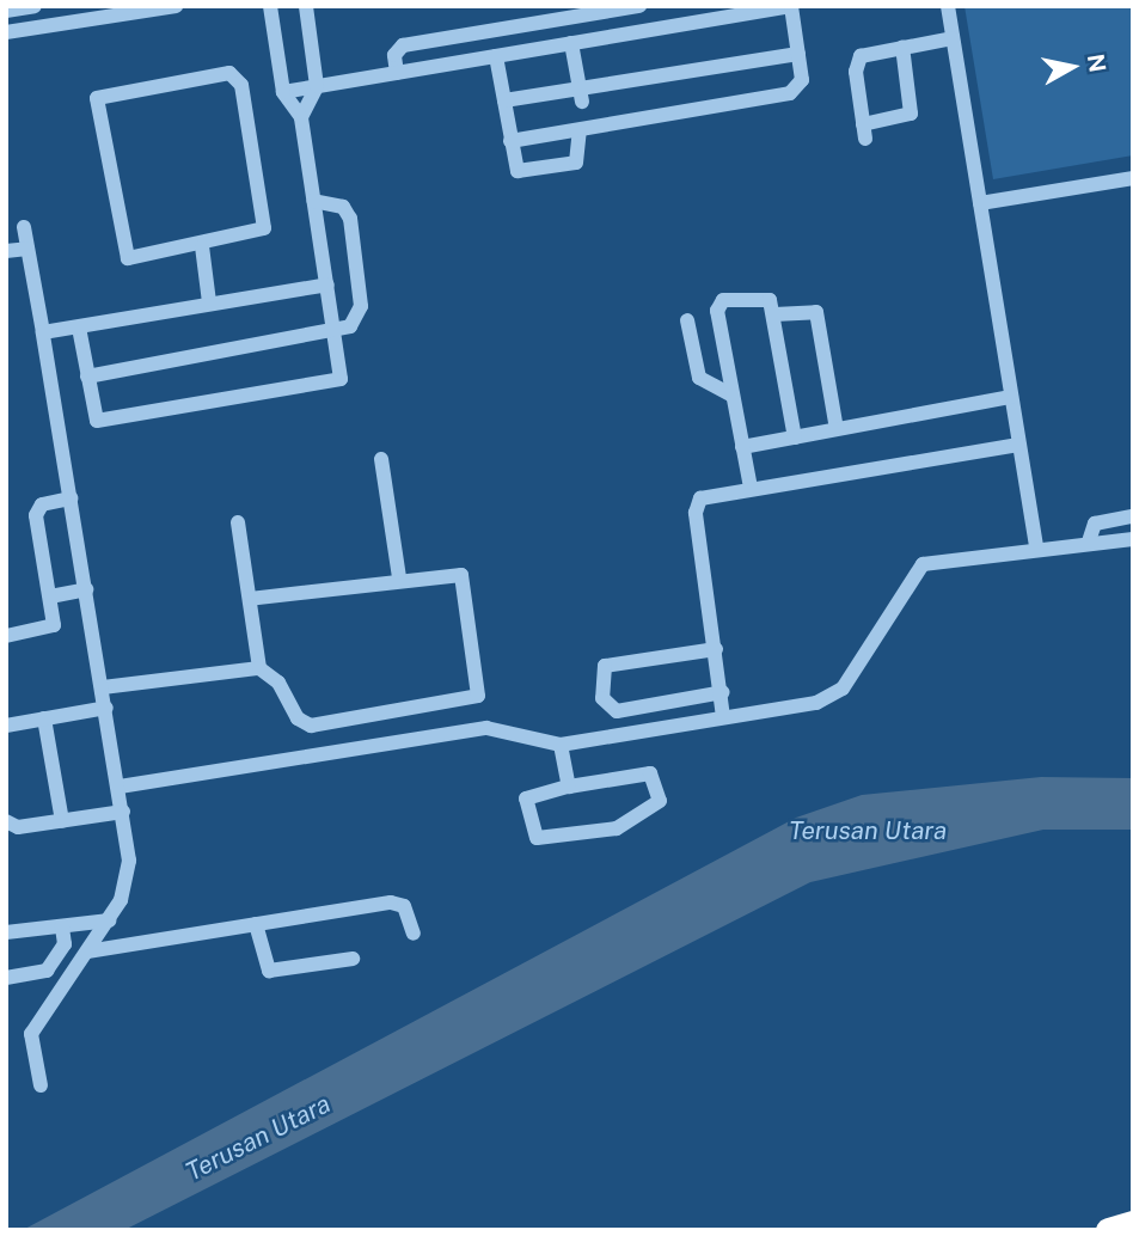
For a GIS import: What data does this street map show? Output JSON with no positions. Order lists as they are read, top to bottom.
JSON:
{
  "water": ["Terusan Utara"],
  "north": "right"
}
